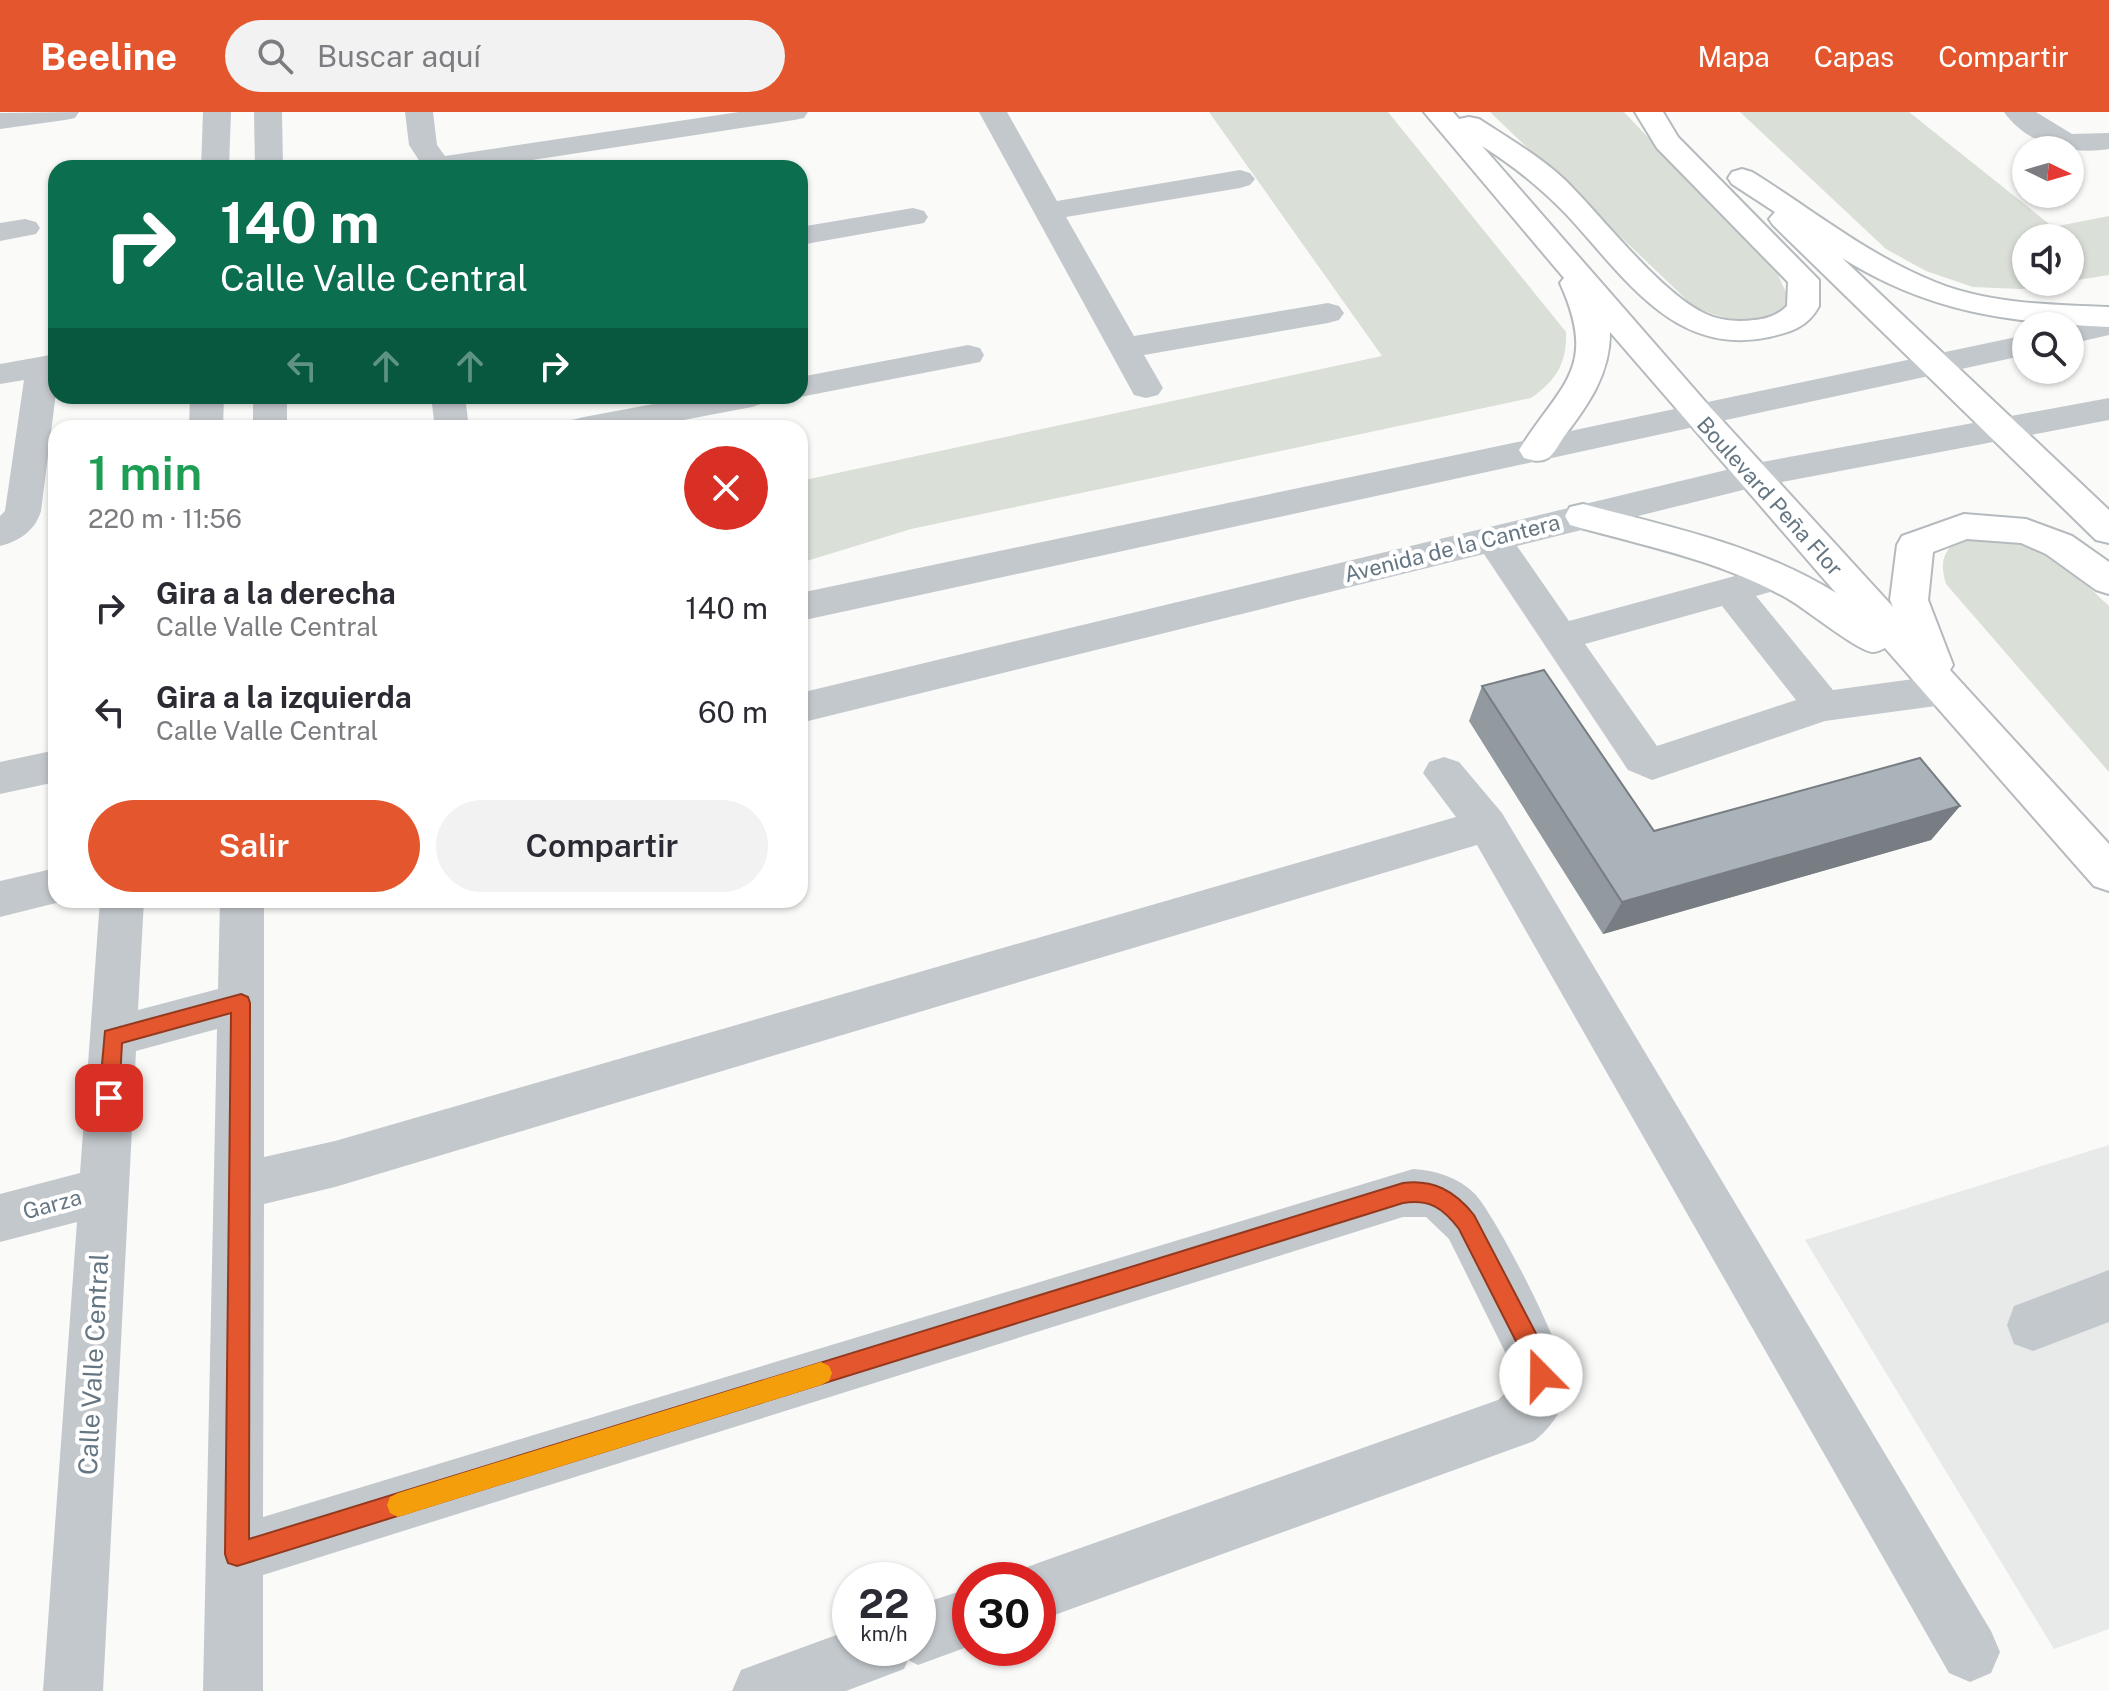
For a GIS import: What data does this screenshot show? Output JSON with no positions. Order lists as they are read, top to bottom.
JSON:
{
  "streets": {
    "main road": ["Boulevard Peña Flor"],
    "street": ["Avenida de la Cantera", "Garza", "Calle Valle Central"]
  },
  "crossings": [
    ["Boulevard Peña Flor", "Avenida de la Cantera"],
    ["Garza", "Calle Valle Central"]
  ],
  "north": "right",
  "page": {
    "header": "Beeline",
    "search": "Buscar aquí",
    "nav": ["Mapa", "Capas", "Compartir"],
    "turn": ["140 m", "Calle Valle Central"],
    "heading": ["1 min", "220 m · 11:56"],
    "list": [
      {
        "name": "Gira a la derecha",
        "note": "Calle Valle Central",
        "value": "140 m"
      },
      {
        "name": "Gira a la izquierda",
        "note": "Calle Valle Central",
        "value": "60 m"
      }
    ],
    "buttons": ["Salir", "Compartir"],
    "speed": "22 km/h",
    "limit": "30"
  }
}
